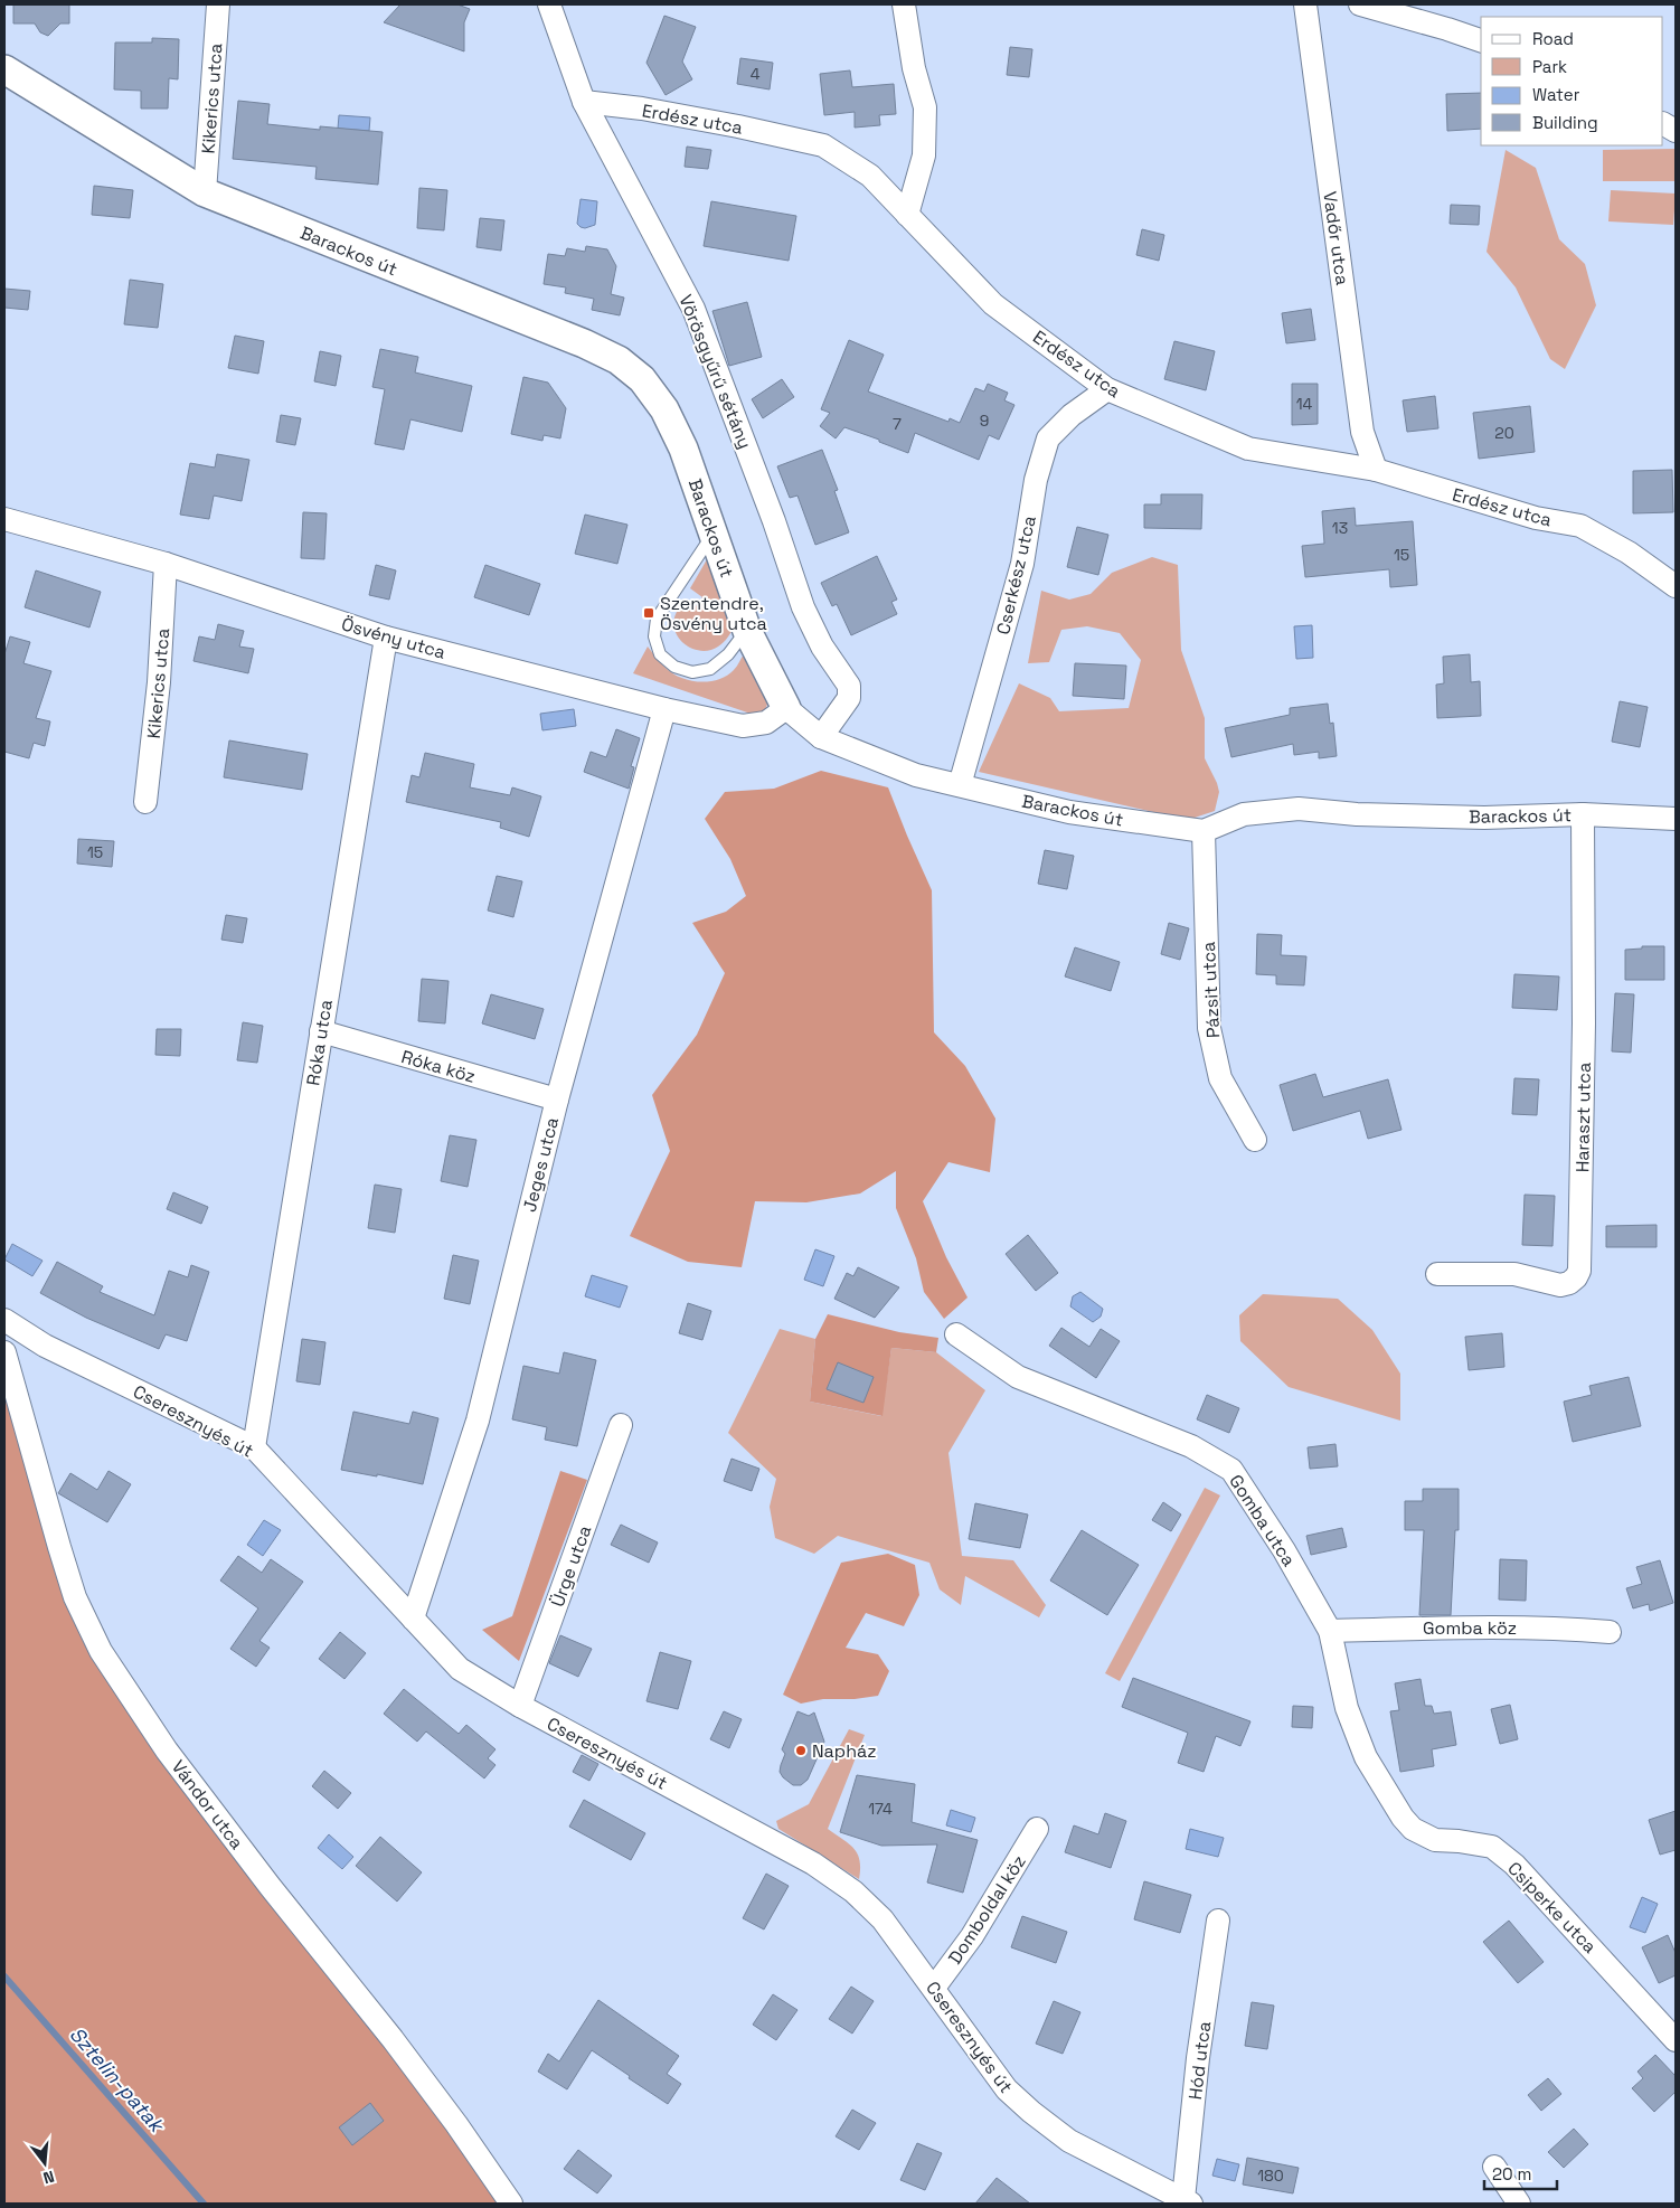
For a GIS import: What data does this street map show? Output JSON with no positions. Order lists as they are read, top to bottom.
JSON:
{
  "streets": {
    "street": [
      "Kikerics utca",
      "Erdész utca",
      "Vadőr utca",
      "Barackos út",
      "Vörösgyűrű sétány",
      "Cserkész utca",
      "Ösvény utca",
      "Pázsit utca",
      "Róka utca",
      "Róka köz",
      "Haraszt utca",
      "Jeges utca",
      "Cseresznyés út",
      "Gomba utca",
      "Ürge utca",
      "Gomba köz",
      "Vándor utca",
      "Csiperke utca",
      "Domboldal köz",
      "Hód utca"
    ]
  },
  "crossings": [
    ["Kikerics utca", "Barackos út"],
    ["Kikerics utca", "Ösvény utca"],
    ["Erdész utca", "Vadőr utca"],
    ["Erdész utca", "Vörösgyűrű sétány"],
    ["Erdész utca", "Cserkész utca"],
    ["Barackos út", "Vörösgyűrű sétány"],
    ["Barackos út", "Cserkész utca"],
    ["Barackos út", "Ösvény utca"],
    ["Barackos út", "Pázsit utca"],
    ["Barackos út", "Haraszt utca"],
    ["Ösvény utca", "Róka utca"],
    ["Ösvény utca", "Jeges utca"],
    ["Róka utca", "Róka köz"],
    ["Róka utca", "Cseresznyés út"],
    ["Róka köz", "Jeges utca"],
    ["Jeges utca", "Cseresznyés út"],
    ["Cseresznyés út", "Ürge utca"],
    ["Cseresznyés út", "Domboldal köz"],
    ["Cseresznyés út", "Hód utca"],
    ["Gomba utca", "Gomba köz"],
    ["Gomba utca", "Csiperke utca"]
  ],
  "water": ["Sztelin-patak"],
  "places": {
    "transit": ["Szentendre, Ösvény utca"],
    "other": ["Napház"]
  },
  "house_numbers": [
    "4",
    "14",
    "9",
    "7",
    "20",
    "13",
    "15",
    "15",
    "174",
    "180"
  ],
  "legend": [
    "Road",
    "Park",
    "Water",
    "Building"
  ],
  "scale_bar": "20 m",
  "north": "bottom"
}
